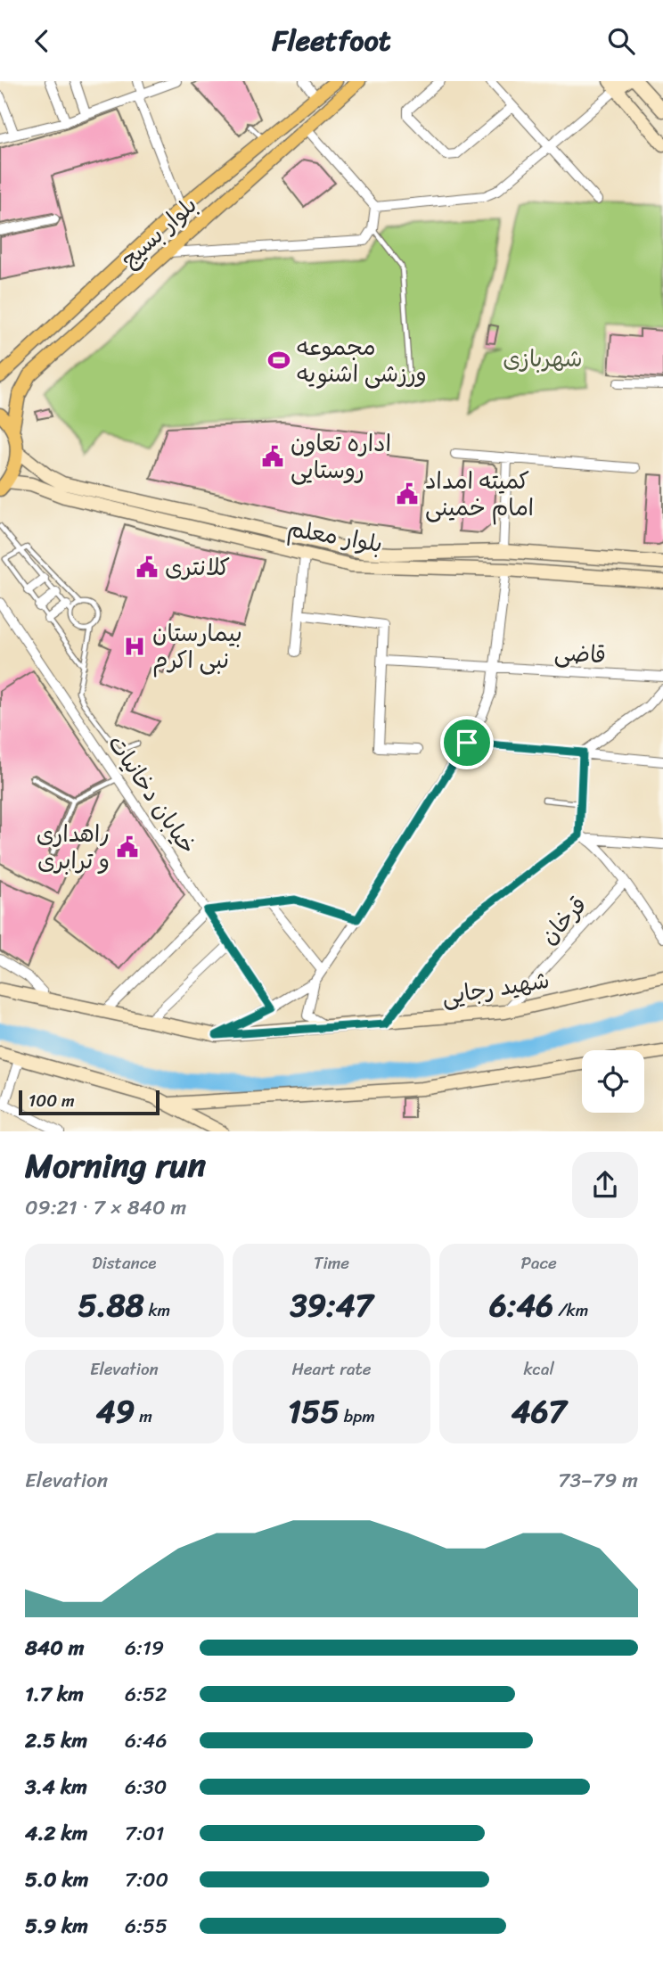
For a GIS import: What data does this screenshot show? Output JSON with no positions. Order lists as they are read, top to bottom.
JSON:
{
  "streets": {
    "main road": ["بلوار بسیج"],
    "street": [
      "بلوار معلم",
      "قاضی",
      "خیابان دخانیات",
      "قرخان",
      "شهید رجایی"
    ]
  },
  "crossings": [
    ["قرخان", "شهید رجایی"]
  ],
  "parks": ["شهربازی"],
  "places": {
    "sports": ["مجموعه ورزشی اشنویه"],
    "public building": [
      "اداره تعاون روستایی",
      "کمیته امداد امام خمینی",
      "کلانتری",
      "راهداری و ترابری"
    ],
    "hospital": ["بیمارستان نبی اکرم"]
  },
  "scale_bar": "100 m",
  "page": {
    "header": "Fleetfoot",
    "scale": "100 m",
    "heading": ["Morning run", "09:21 · 7 × 840 m"],
    "stats": [
      ["Distance", "5.88 km"],
      ["Time", "39:47"],
      ["Pace", "6:46 /km"],
      ["Elevation", "49 m"],
      ["Heart rate", "155 bpm"],
      ["kcal", "467"]
    ],
    "chart": ["Elevation", "73–79 m"],
    "list": [
      {
        "name": "840 m",
        "note": "6:19"
      },
      {
        "name": "1.7 km",
        "note": "6:52"
      },
      {
        "name": "2.5 km",
        "note": "6:46"
      },
      {
        "name": "3.4 km",
        "note": "6:30"
      },
      {
        "name": "4.2 km",
        "note": "7:01"
      },
      {
        "name": "5.0 km",
        "note": "7:00"
      },
      {
        "name": "5.9 km",
        "note": "6:55"
      }
    ]
  }
}
